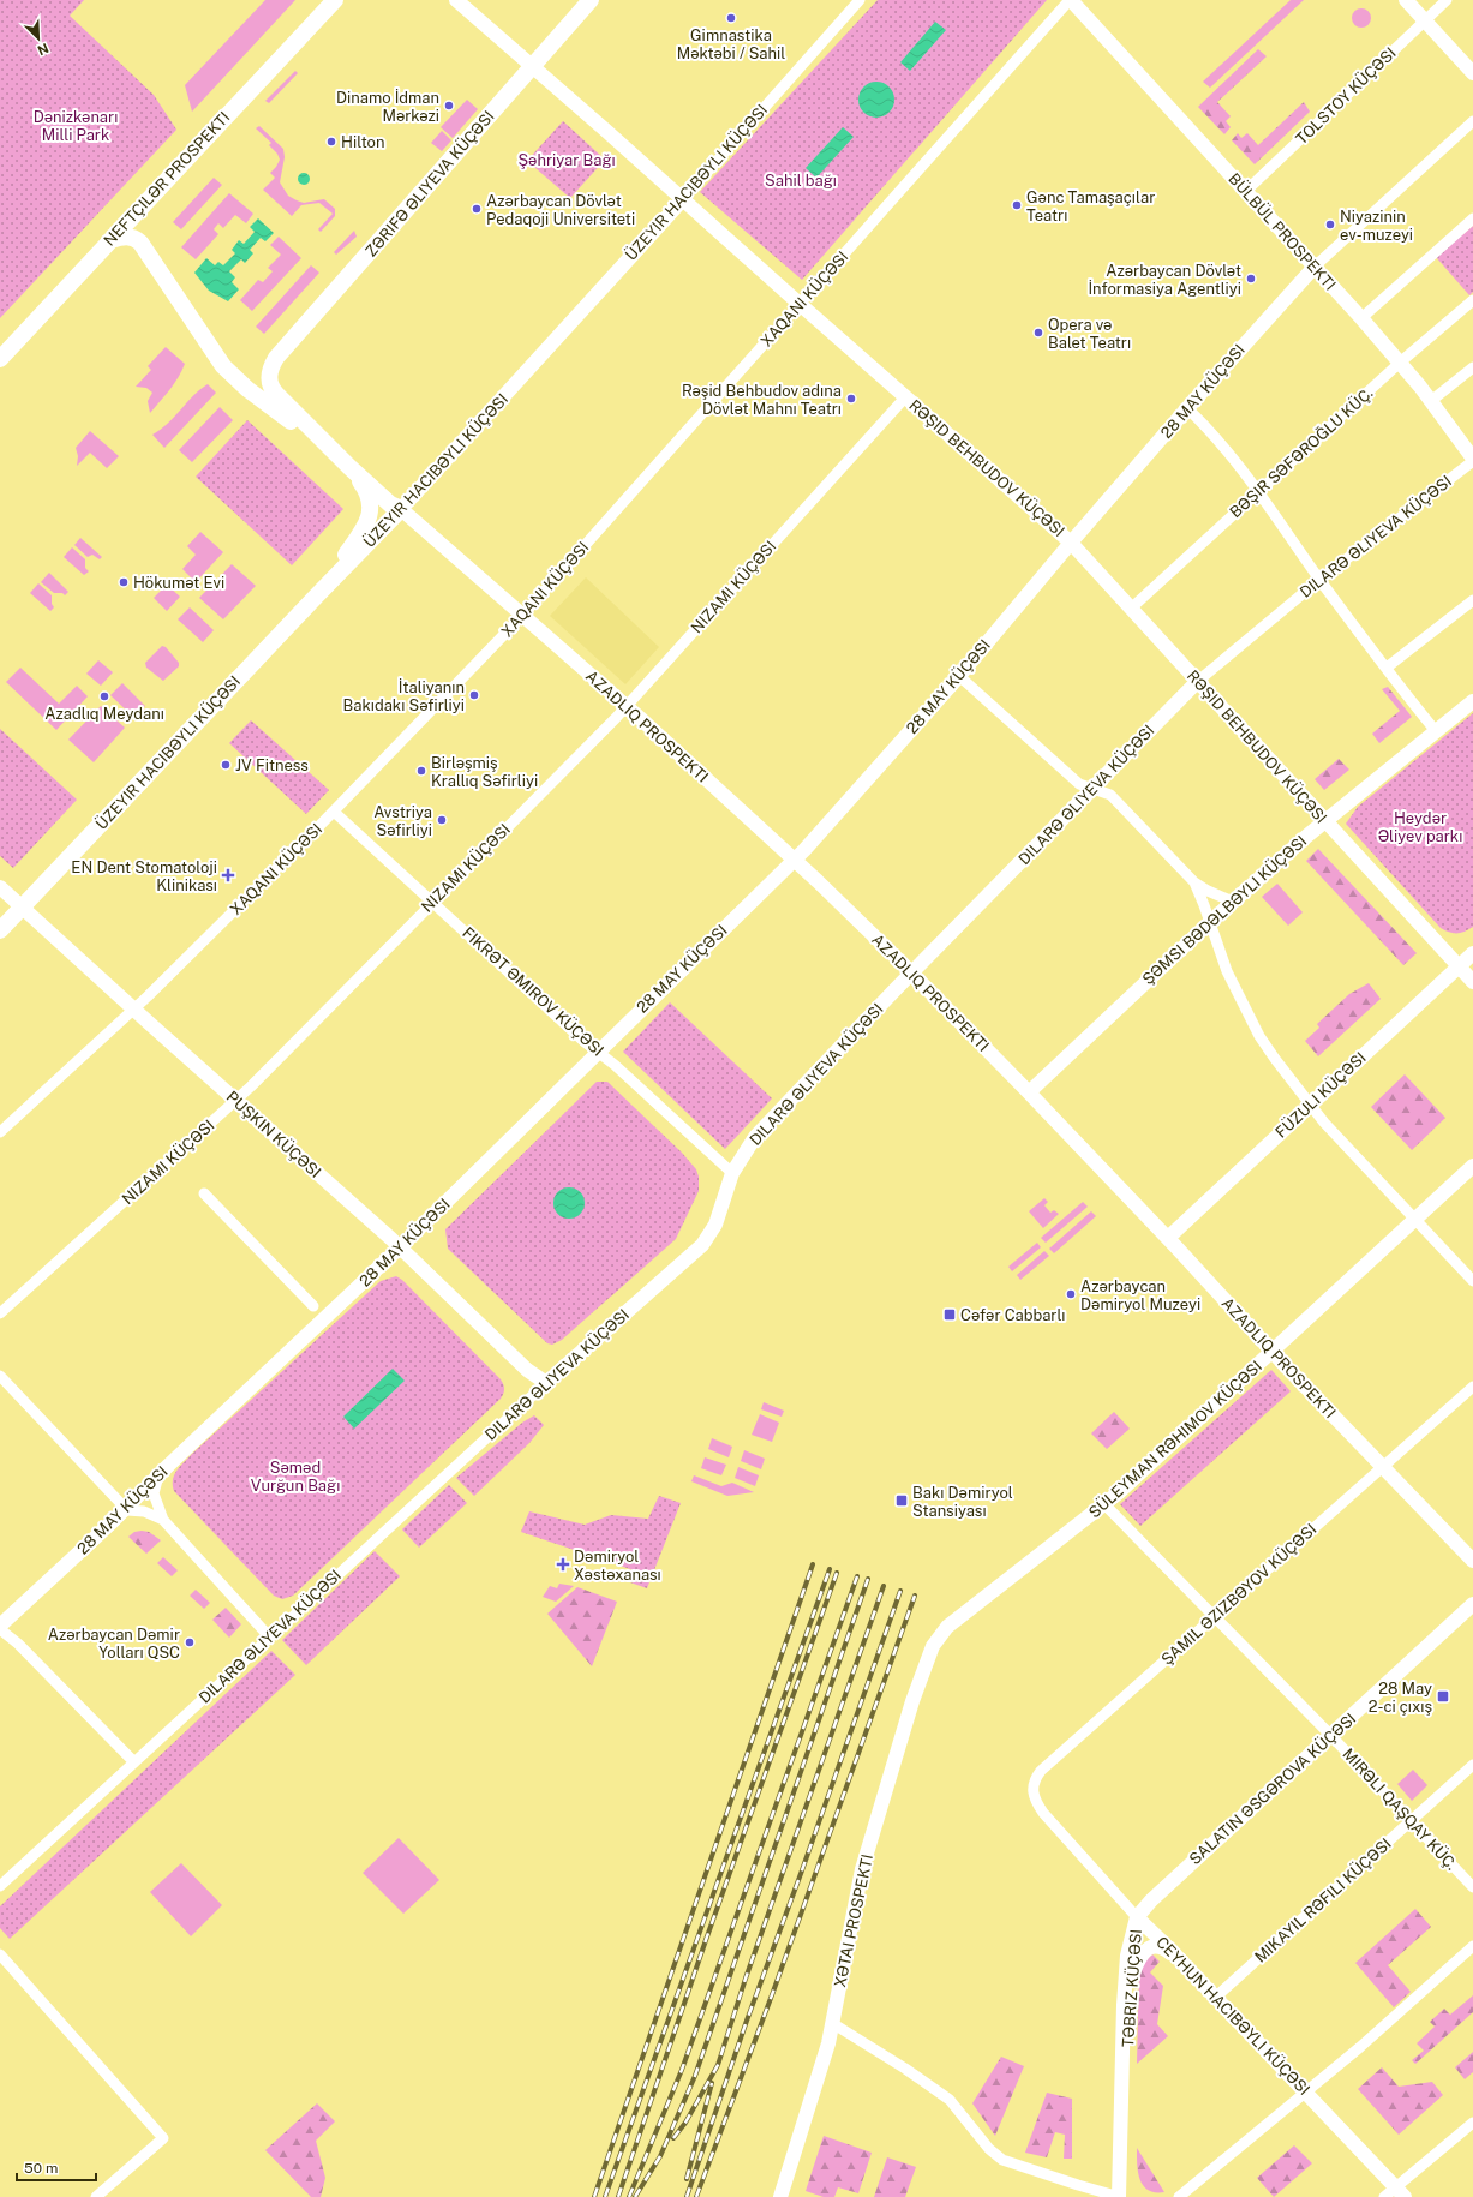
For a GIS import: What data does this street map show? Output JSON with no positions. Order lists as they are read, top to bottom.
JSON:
{
  "streets": {
    "highway": ["NEFTÇILƏR PROSPEKTI", "ZƏRIFƏ ƏLIYEVA KÜÇƏSI"],
    "main road": [
      "BÜLBÜL PROSPEKTI",
      "28 MAY KÜÇƏSI",
      "RƏŞID BEHBUDOV KÜÇƏSI",
      "DILARƏ ƏLIYEVA KÜÇƏSI",
      "ŞƏMSI BƏDƏLBƏYLI KÜÇƏSI",
      "FÜZULI KÜÇƏSI",
      "PUŞKIN KÜÇƏSI",
      "SÜLEYMAN RƏHIMOV KÜÇƏSI",
      "XƏTAI PROSPEKTI",
      "TƏBRIZ KÜÇƏSI"
    ],
    "street": [
      "TOLSTOY KÜÇƏSI",
      "XAQANI KÜÇƏSI",
      "BƏŞIR SƏFƏROĞLU KÜÇ.",
      "NIZAMI KÜÇƏSI",
      "FIKRƏT ƏMIROV KÜÇƏSI",
      "ŞAMIL ƏZIZBƏYOV KÜÇƏSI",
      "MIRƏLI QAŞQAY KÜÇ."
    ]
  },
  "crossings": [
    ["TOLSTOY KÜÇƏSI", "BÜLBÜL PROSPEKTI"],
    ["ZƏRIFƏ ƏLIYEVA KÜÇƏSI", "RƏŞID BEHBUDOV KÜÇƏSI"],
    ["BÜLBÜL PROSPEKTI", "XAQANI KÜÇƏSI"],
    ["BÜLBÜL PROSPEKTI", "28 MAY KÜÇƏSI"],
    ["BÜLBÜL PROSPEKTI", "BƏŞIR SƏFƏROĞLU KÜÇ."],
    ["BÜLBÜL PROSPEKTI", "DILARƏ ƏLIYEVA KÜÇƏSI"],
    ["XAQANI KÜÇƏSI", "RƏŞID BEHBUDOV KÜÇƏSI"],
    ["XAQANI KÜÇƏSI", "FIKRƏT ƏMIROV KÜÇƏSI"],
    ["XAQANI KÜÇƏSI", "PUŞKIN KÜÇƏSI"],
    ["28 MAY KÜÇƏSI", "RƏŞID BEHBUDOV KÜÇƏSI"],
    ["28 MAY KÜÇƏSI", "FIKRƏT ƏMIROV KÜÇƏSI"],
    ["28 MAY KÜÇƏSI", "PUŞKIN KÜÇƏSI"],
    ["BƏŞIR SƏFƏROĞLU KÜÇ.", "RƏŞID BEHBUDOV KÜÇƏSI"],
    ["RƏŞID BEHBUDOV KÜÇƏSI", "DILARƏ ƏLIYEVA KÜÇƏSI"],
    ["RƏŞID BEHBUDOV KÜÇƏSI", "NIZAMI KÜÇƏSI"],
    ["RƏŞID BEHBUDOV KÜÇƏSI", "ŞƏMSI BƏDƏLBƏYLI KÜÇƏSI"],
    ["RƏŞID BEHBUDOV KÜÇƏSI", "FÜZULI KÜÇƏSI"],
    ["DILARƏ ƏLIYEVA KÜÇƏSI", "FIKRƏT ƏMIROV KÜÇƏSI"],
    ["DILARƏ ƏLIYEVA KÜÇƏSI", "PUŞKIN KÜÇƏSI"],
    ["NIZAMI KÜÇƏSI", "FIKRƏT ƏMIROV KÜÇƏSI"],
    ["NIZAMI KÜÇƏSI", "PUŞKIN KÜÇƏSI"],
    ["SÜLEYMAN RƏHIMOV KÜÇƏSI", "MIRƏLI QAŞQAY KÜÇ."],
    ["SÜLEYMAN RƏHIMOV KÜÇƏSI", "XƏTAI PROSPEKTI"],
    ["ŞAMIL ƏZIZBƏYOV KÜÇƏSI", "MIRƏLI QAŞQAY KÜÇ."],
    ["ŞAMIL ƏZIZBƏYOV KÜÇƏSI", "TƏBRIZ KÜÇƏSI"]
  ],
  "parks": [
    "Dənizkənarı Milli Park",
    "Şəhriyar Bağı",
    "Sahil bağı",
    "Heydər Əliyev parkı",
    "Səməd Vurğun Bağı"
  ],
  "places": {
    "other": [
      "Gimnastika Məktəbi / Sahil",
      "Dinamo İdman Mərkəzi",
      "Hilton",
      "Gənc Tamaşaçılar Teatrı",
      "Azərbaycan Dövlət Pedaqoji Universiteti",
      "Niyazinin ev-muzeyi",
      "Azərbaycan Dövlət İnformasiya Agentliyi",
      "Opera və Balet Teatrı",
      "Rəşid Behbudov adına Dövlət Mahnı Teatrı",
      "Hökumət Evi",
      "İtaliyanın Bakıdakı Səfirliyi",
      "Azadlıq Meydanı",
      "JV Fitness",
      "Birləşmiş Krallıq Səfirliyi",
      "Avstriya Səfirliyi",
      "Azərbaycan Dəmiryol Muzeyi",
      "Azərbaycan Dəmir Yolları QSC"
    ],
    "health": ["EN Dent Stomatoloji Klinikası", "Dəmiryol Xəstəxanası"],
    "transit": ["Cəfər Cabbarlı", "Bakı Dəmiryol Stansiyası", "28 May 2-ci çıxış"]
  },
  "scale_bar": "50 m",
  "north": "bottom right"
}
